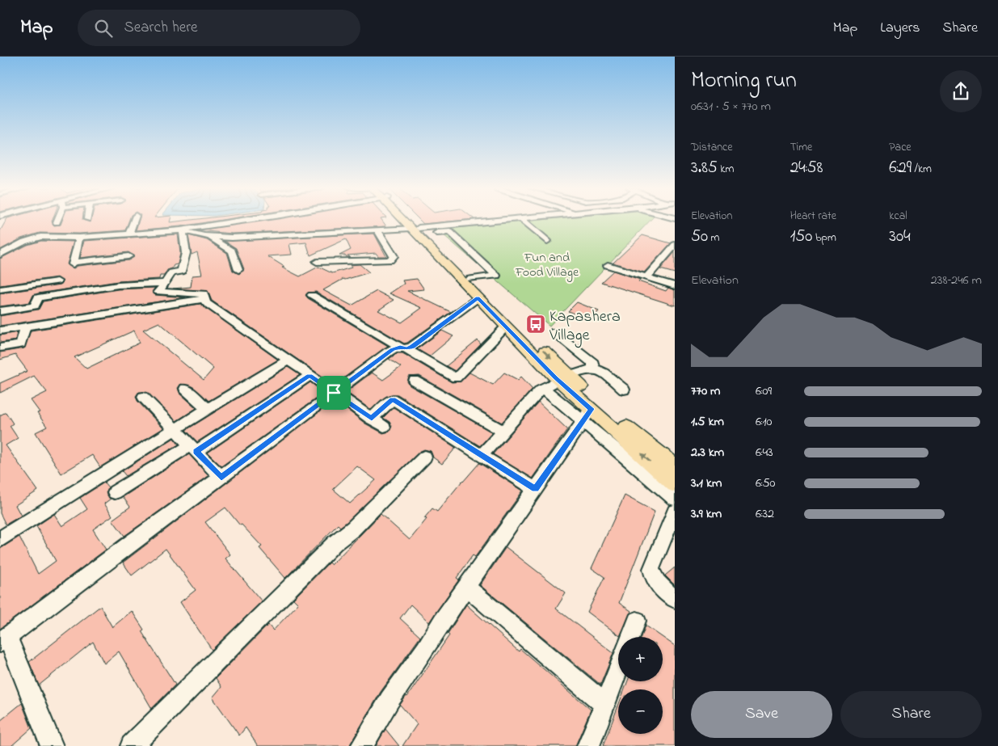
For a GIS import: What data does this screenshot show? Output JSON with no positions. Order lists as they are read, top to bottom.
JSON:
{
  "parks": ["Fun and Food Village"],
  "places": {
    "bus stop": ["Kapashera Village"]
  },
  "page": {
    "header": "Map",
    "search": "Search here",
    "nav": ["Map", "Layers", "Share"],
    "heading": ["Morning run", "06:31 · 5 × 770 m"],
    "stats": [
      ["Distance", "3.85 km"],
      ["Time", "24:58"],
      ["Pace", "6:29 /km"],
      ["Elevation", "50 m"],
      ["Heart rate", "150 bpm"],
      ["kcal", "304"]
    ],
    "chart": ["Elevation", "238–246 m"],
    "list": [
      {
        "name": "770 m",
        "note": "6:09"
      },
      {
        "name": "1.5 km",
        "note": "6:10"
      },
      {
        "name": "2.3 km",
        "note": "6:43"
      },
      {
        "name": "3.1 km",
        "note": "6:50"
      },
      {
        "name": "3.9 km",
        "note": "6:32"
      }
    ],
    "map_buttons": ["+", "−"],
    "buttons": ["Save", "Share"]
  }
}
